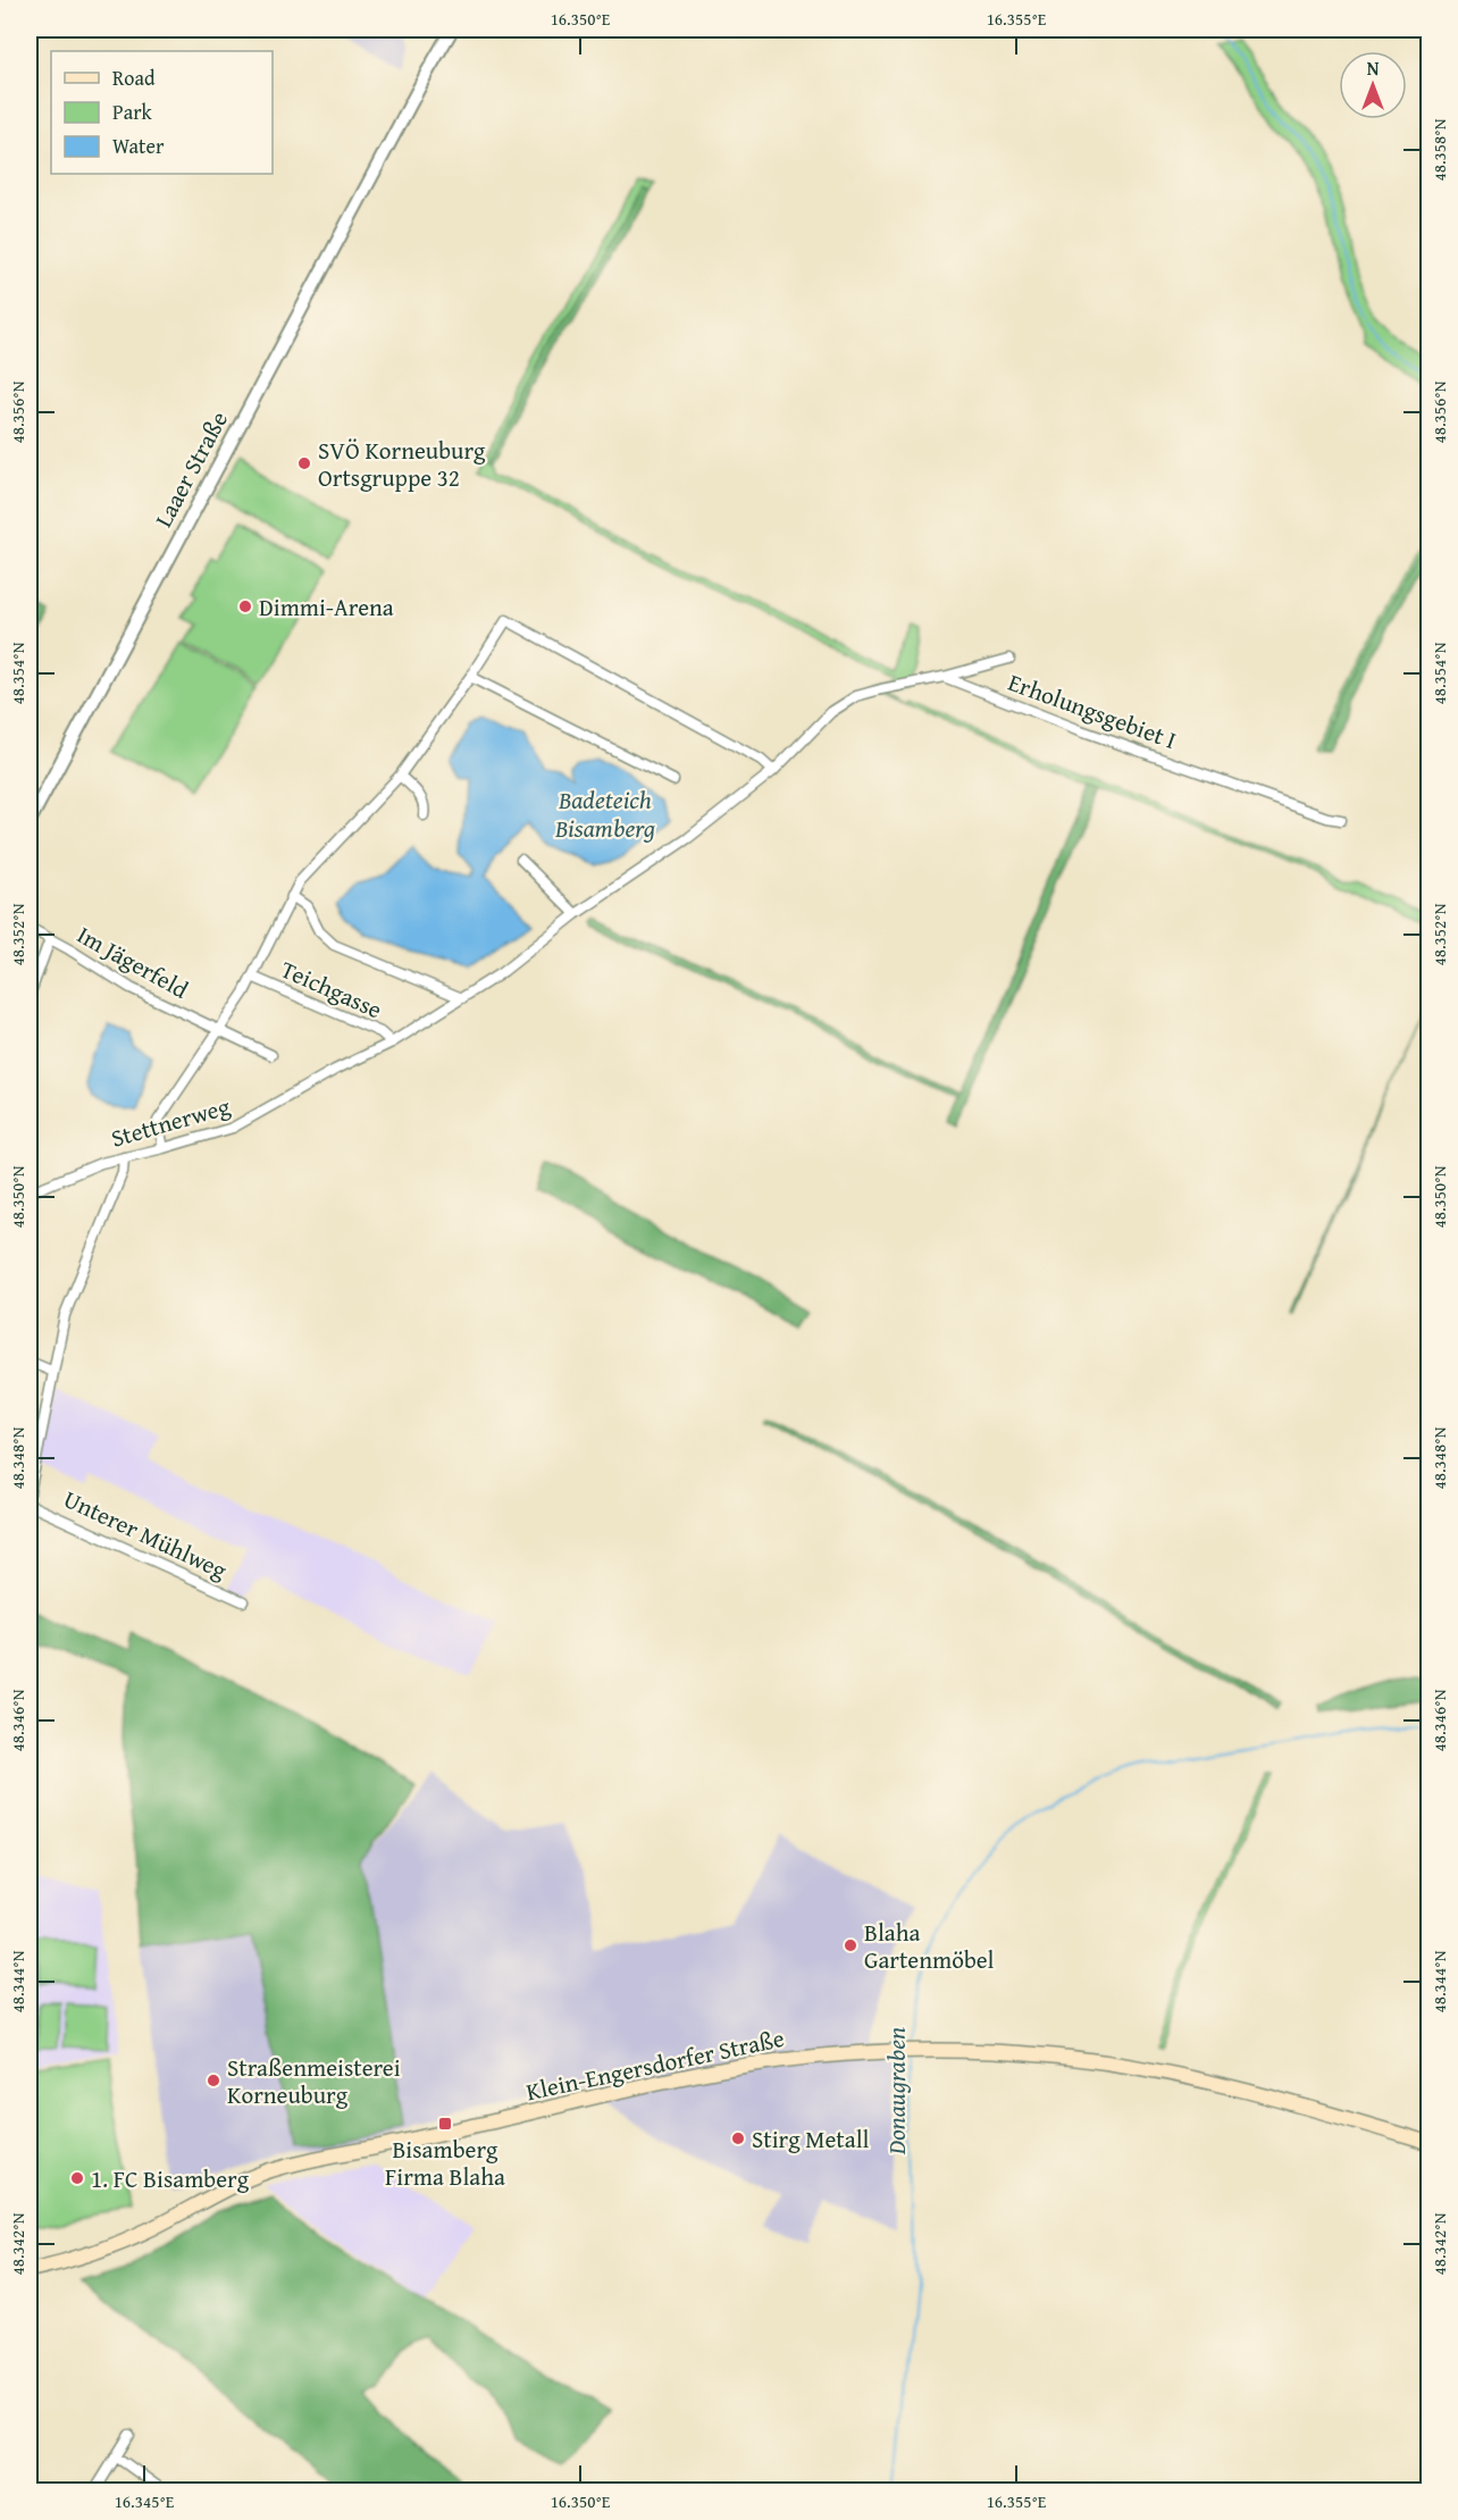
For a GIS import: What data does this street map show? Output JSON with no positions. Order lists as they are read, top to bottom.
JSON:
{
  "streets": {
    "main road": ["Klein-Engersdorfer Straße"],
    "street": [
      "Laaer Straße",
      "Erholungsgebiet I",
      "Im Jägerfeld",
      "Teichgasse",
      "Stettnerweg",
      "Unterer Mühlweg"
    ]
  },
  "crossings": [
    ["Erholungsgebiet I", "Stettnerweg"],
    ["Teichgasse", "Stettnerweg"],
    ["Stettnerweg", "Unterer Mühlweg"]
  ],
  "water": ["Badeteich Bisamberg", "Donaugraben"],
  "places": {
    "other": [
      "SVÖ Korneuburg Ortsgruppe 32",
      "Dimmi-Arena",
      "Blaha Gartenmöbel",
      "Straßenmeisterei Korneuburg",
      "Stirg Metall",
      "1. FC Bisamberg"
    ],
    "transit": ["Bisamberg Firma Blaha"]
  },
  "legend": ["Road", "Park", "Water"],
  "north": "top",
  "coordinates": [
    "16.350°E",
    "16.355°E",
    "48.358°N",
    "48.356°N",
    "48.354°N",
    "48.352°N",
    "48.350°N",
    "48.348°N",
    "48.346°N",
    "48.344°N",
    "48.342°N",
    "16.345°E"
  ]
}
